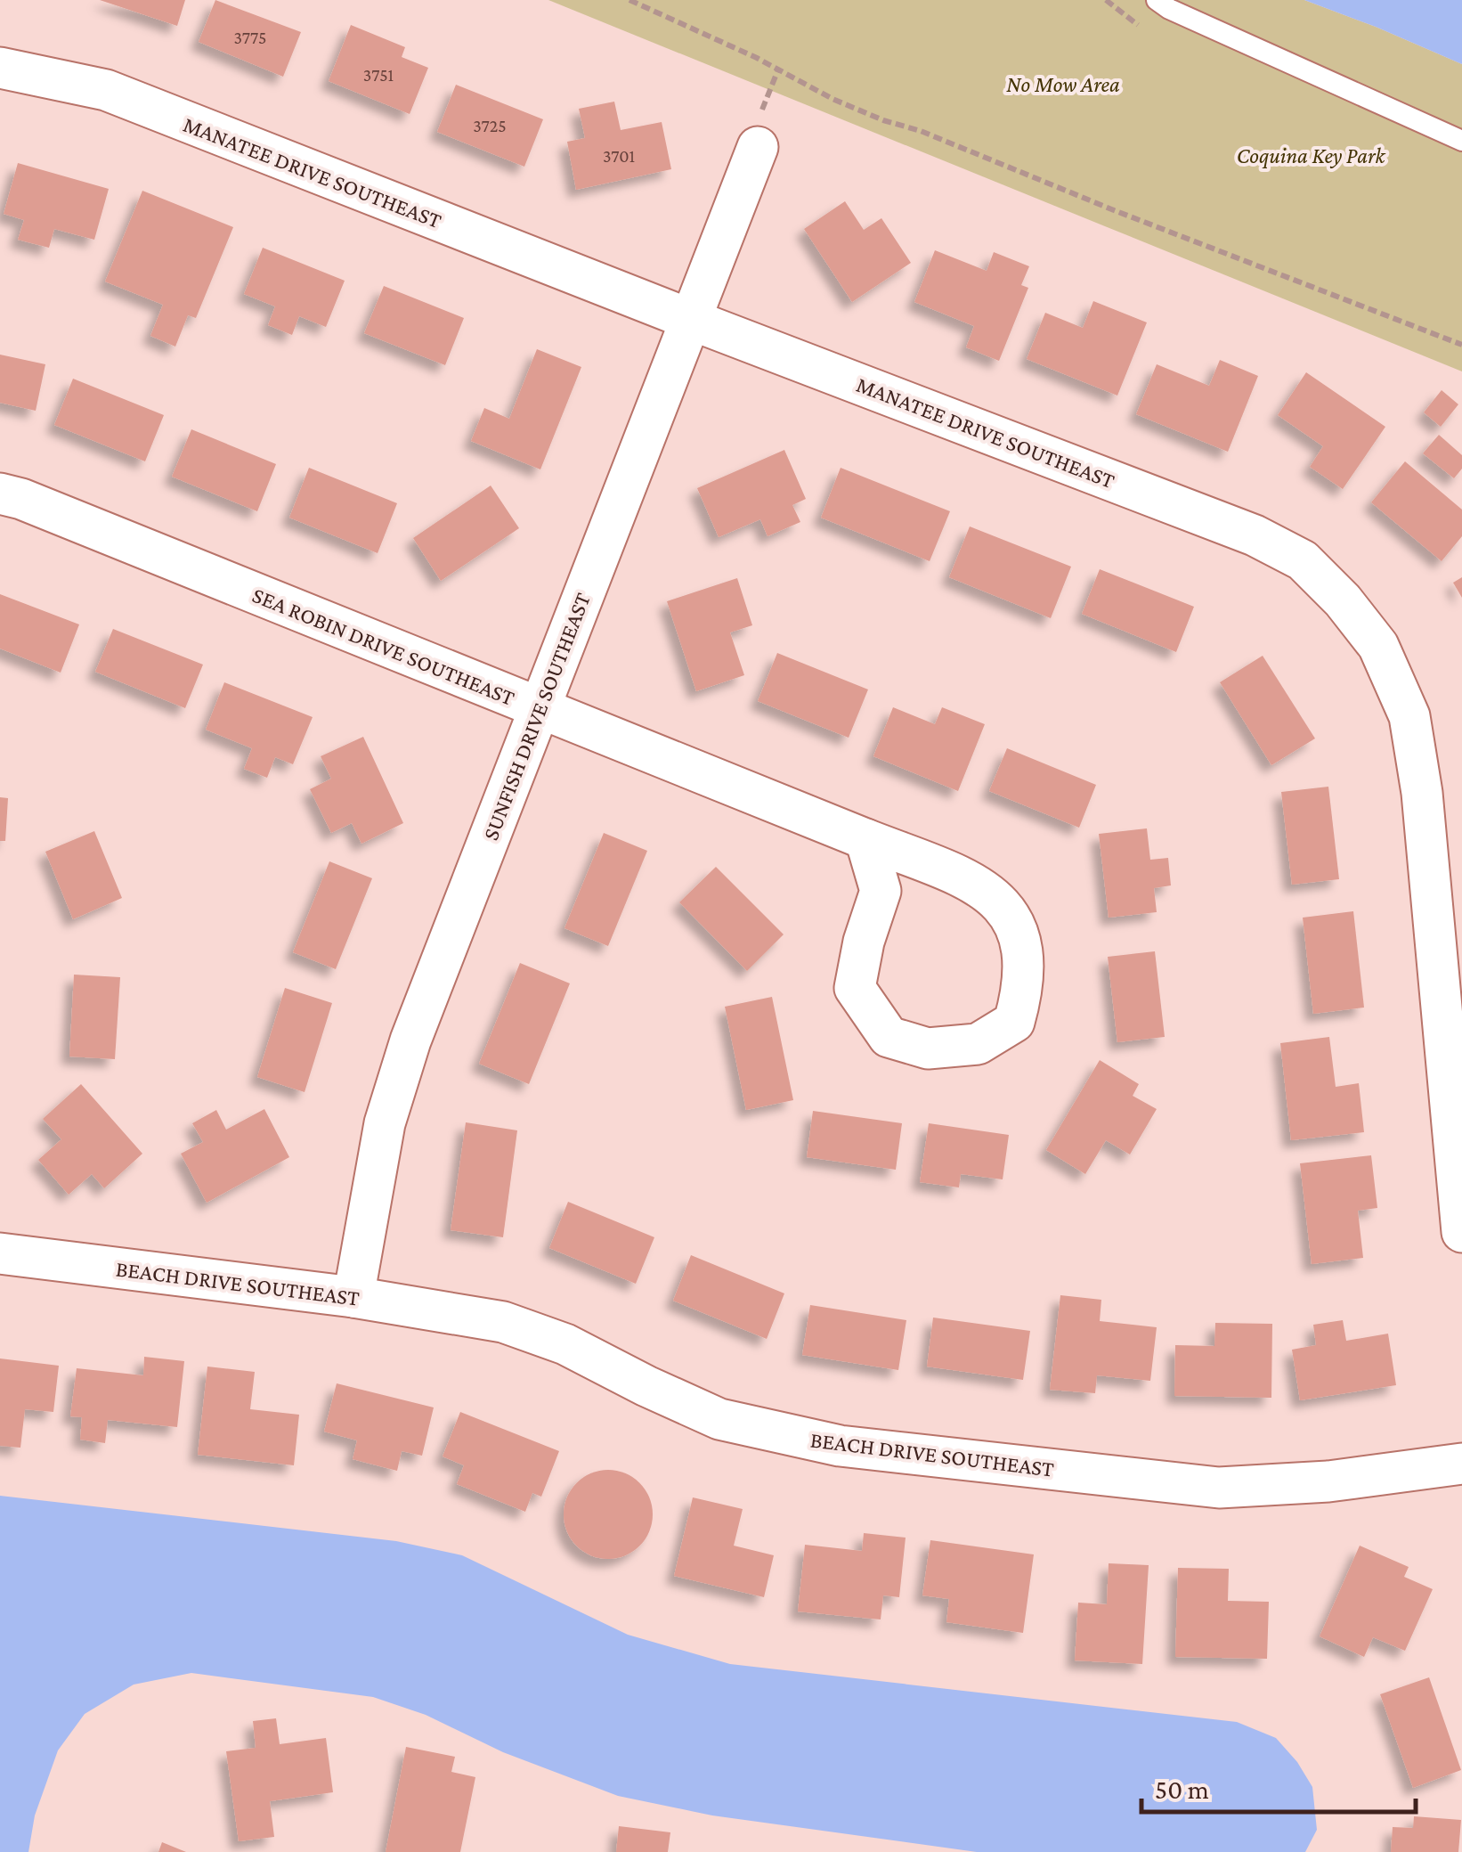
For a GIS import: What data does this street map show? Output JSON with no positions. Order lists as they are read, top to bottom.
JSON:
{
  "streets": {
    "street": [
      "MANATEE DRIVE SOUTHEAST",
      "SEA ROBIN DRIVE SOUTHEAST",
      "SUNFISH DRIVE SOUTHEAST",
      "BEACH DRIVE SOUTHEAST"
    ]
  },
  "crossings": [
    ["MANATEE DRIVE SOUTHEAST", "SUNFISH DRIVE SOUTHEAST"],
    ["SEA ROBIN DRIVE SOUTHEAST", "SUNFISH DRIVE SOUTHEAST"],
    ["SUNFISH DRIVE SOUTHEAST", "BEACH DRIVE SOUTHEAST"]
  ],
  "parks": ["No Mow Area", "Coquina Key Park"],
  "house_numbers": [
    "3775",
    "3751",
    "3725",
    "3701"
  ],
  "scale_bar": "50 m"
}
